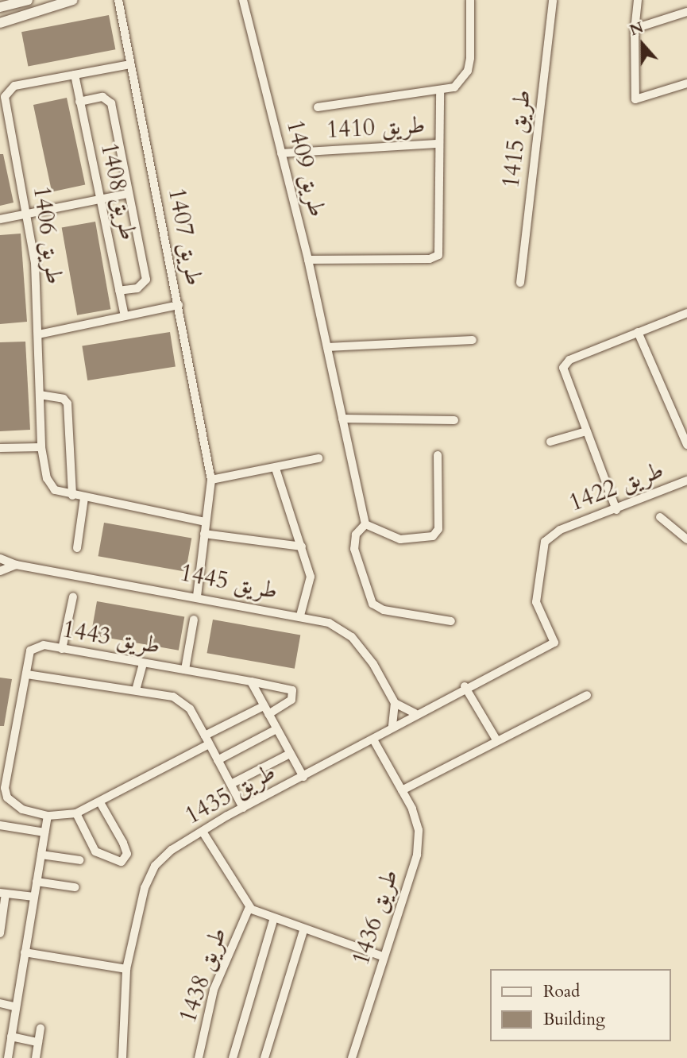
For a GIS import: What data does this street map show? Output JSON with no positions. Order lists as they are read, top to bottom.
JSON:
{
  "streets": {
    "street": [
      "طريق 1410",
      "طريق 1415",
      "طريق 1409",
      "طريق 1408",
      "طريق 1406",
      "طريق 1407",
      "طريق 1422",
      "طريق 1445",
      "طريق 1443",
      "طريق 1435",
      "طريق 1436",
      "طريق 1438"
    ]
  },
  "crossings": [
    ["طريق 1410", "طريق 1409"],
    ["طريق 1408", "طريق 1406"],
    ["طريق 1406", "طريق 1407"],
    ["طريق 1407", "طريق 1445"],
    ["طريق 1422", "طريق 1435"],
    ["طريق 1445", "طريق 1435"],
    ["طريق 1435", "طريق 1436"],
    ["طريق 1435", "طريق 1438"],
    ["طريق 1436", "طريق 1438"]
  ],
  "legend": ["Road", "Building"],
  "north": "top"
}
